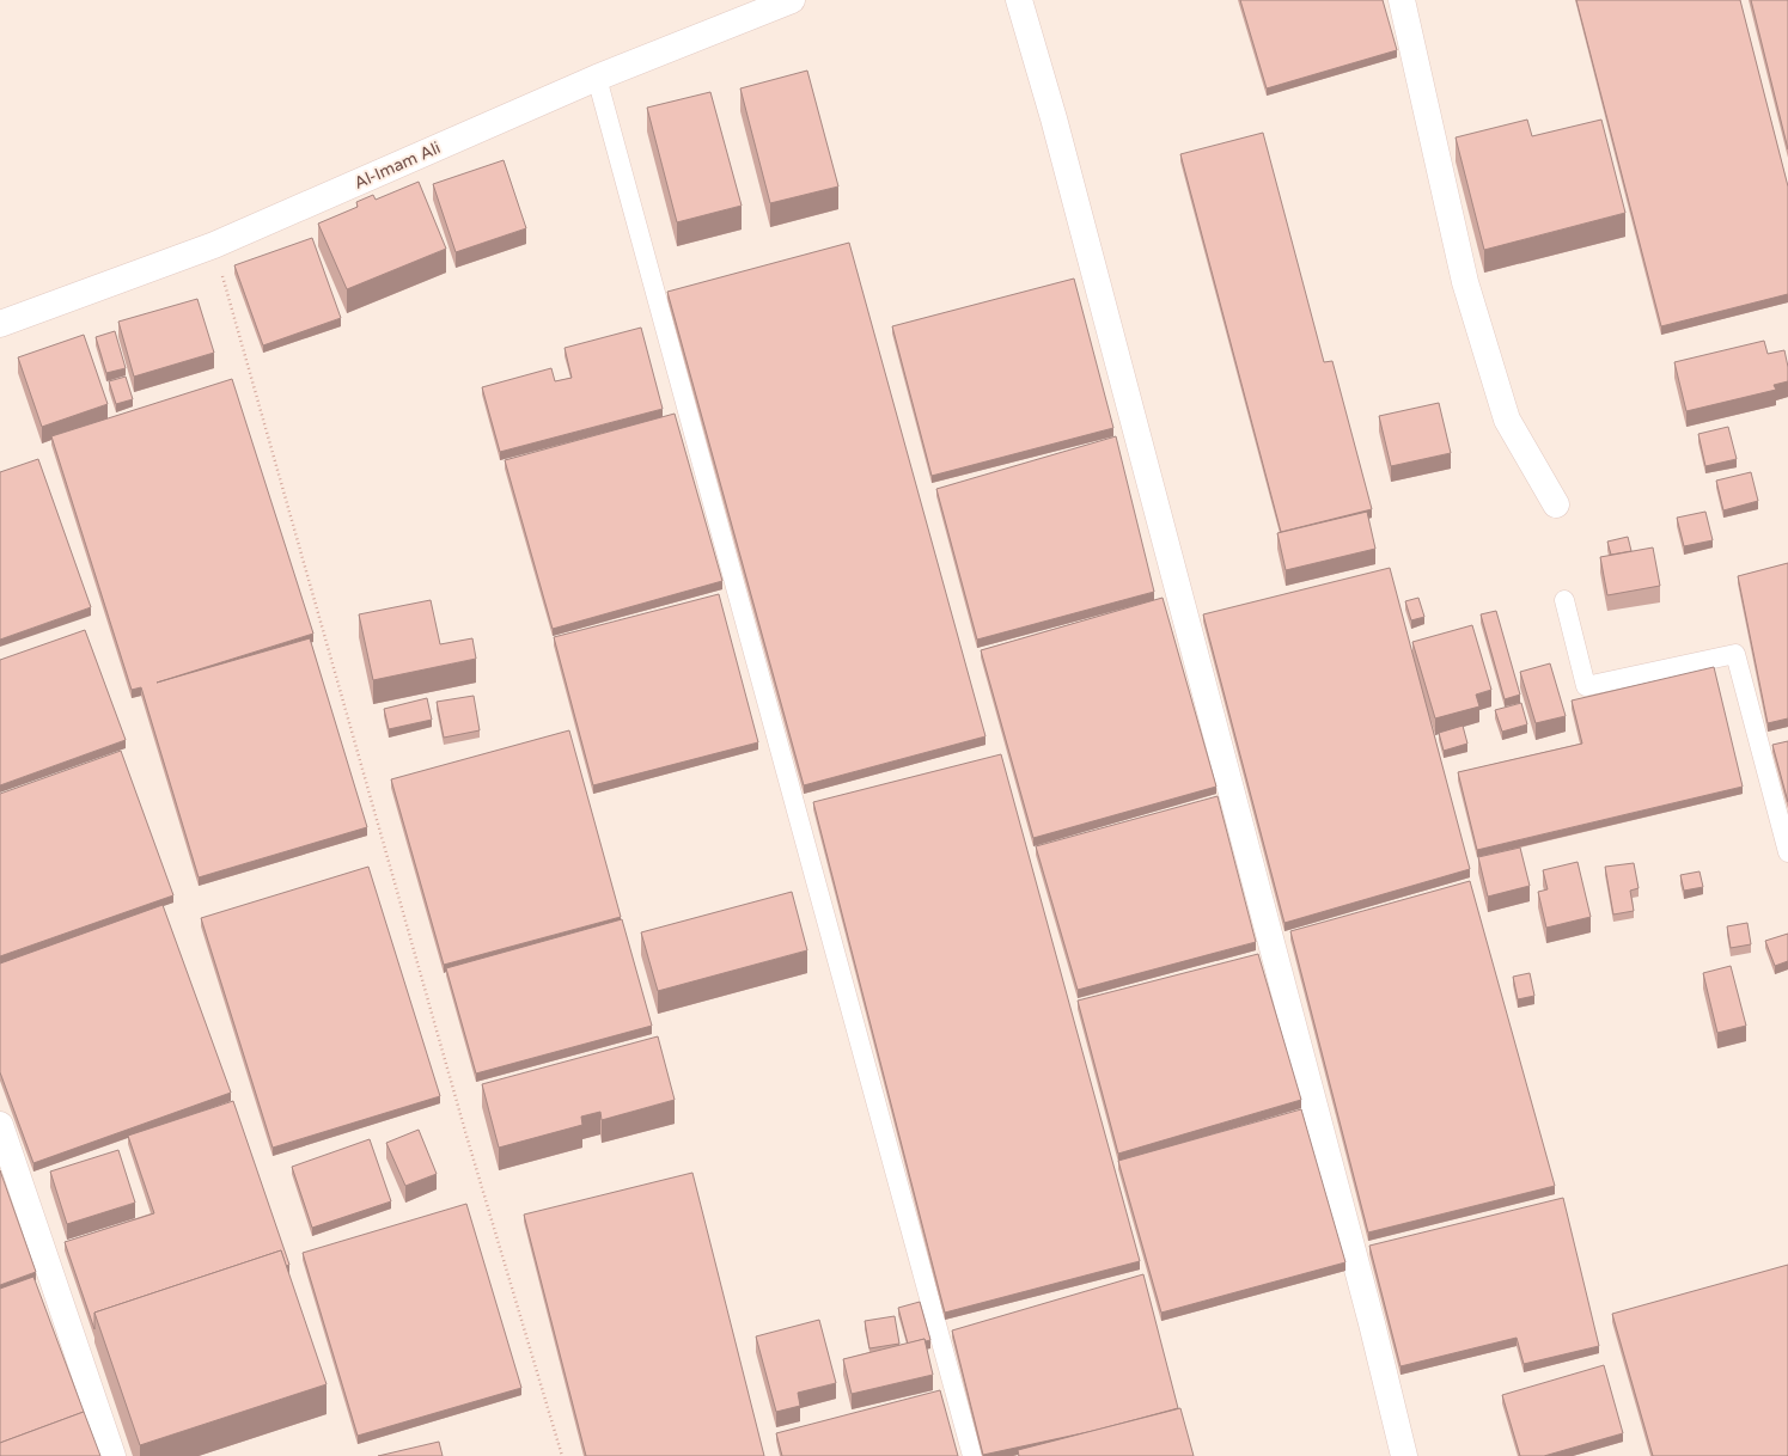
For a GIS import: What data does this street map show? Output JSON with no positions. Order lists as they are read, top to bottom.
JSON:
{
  "streets": {
    "street": ["Al-Imam Ali"]
  }
}
